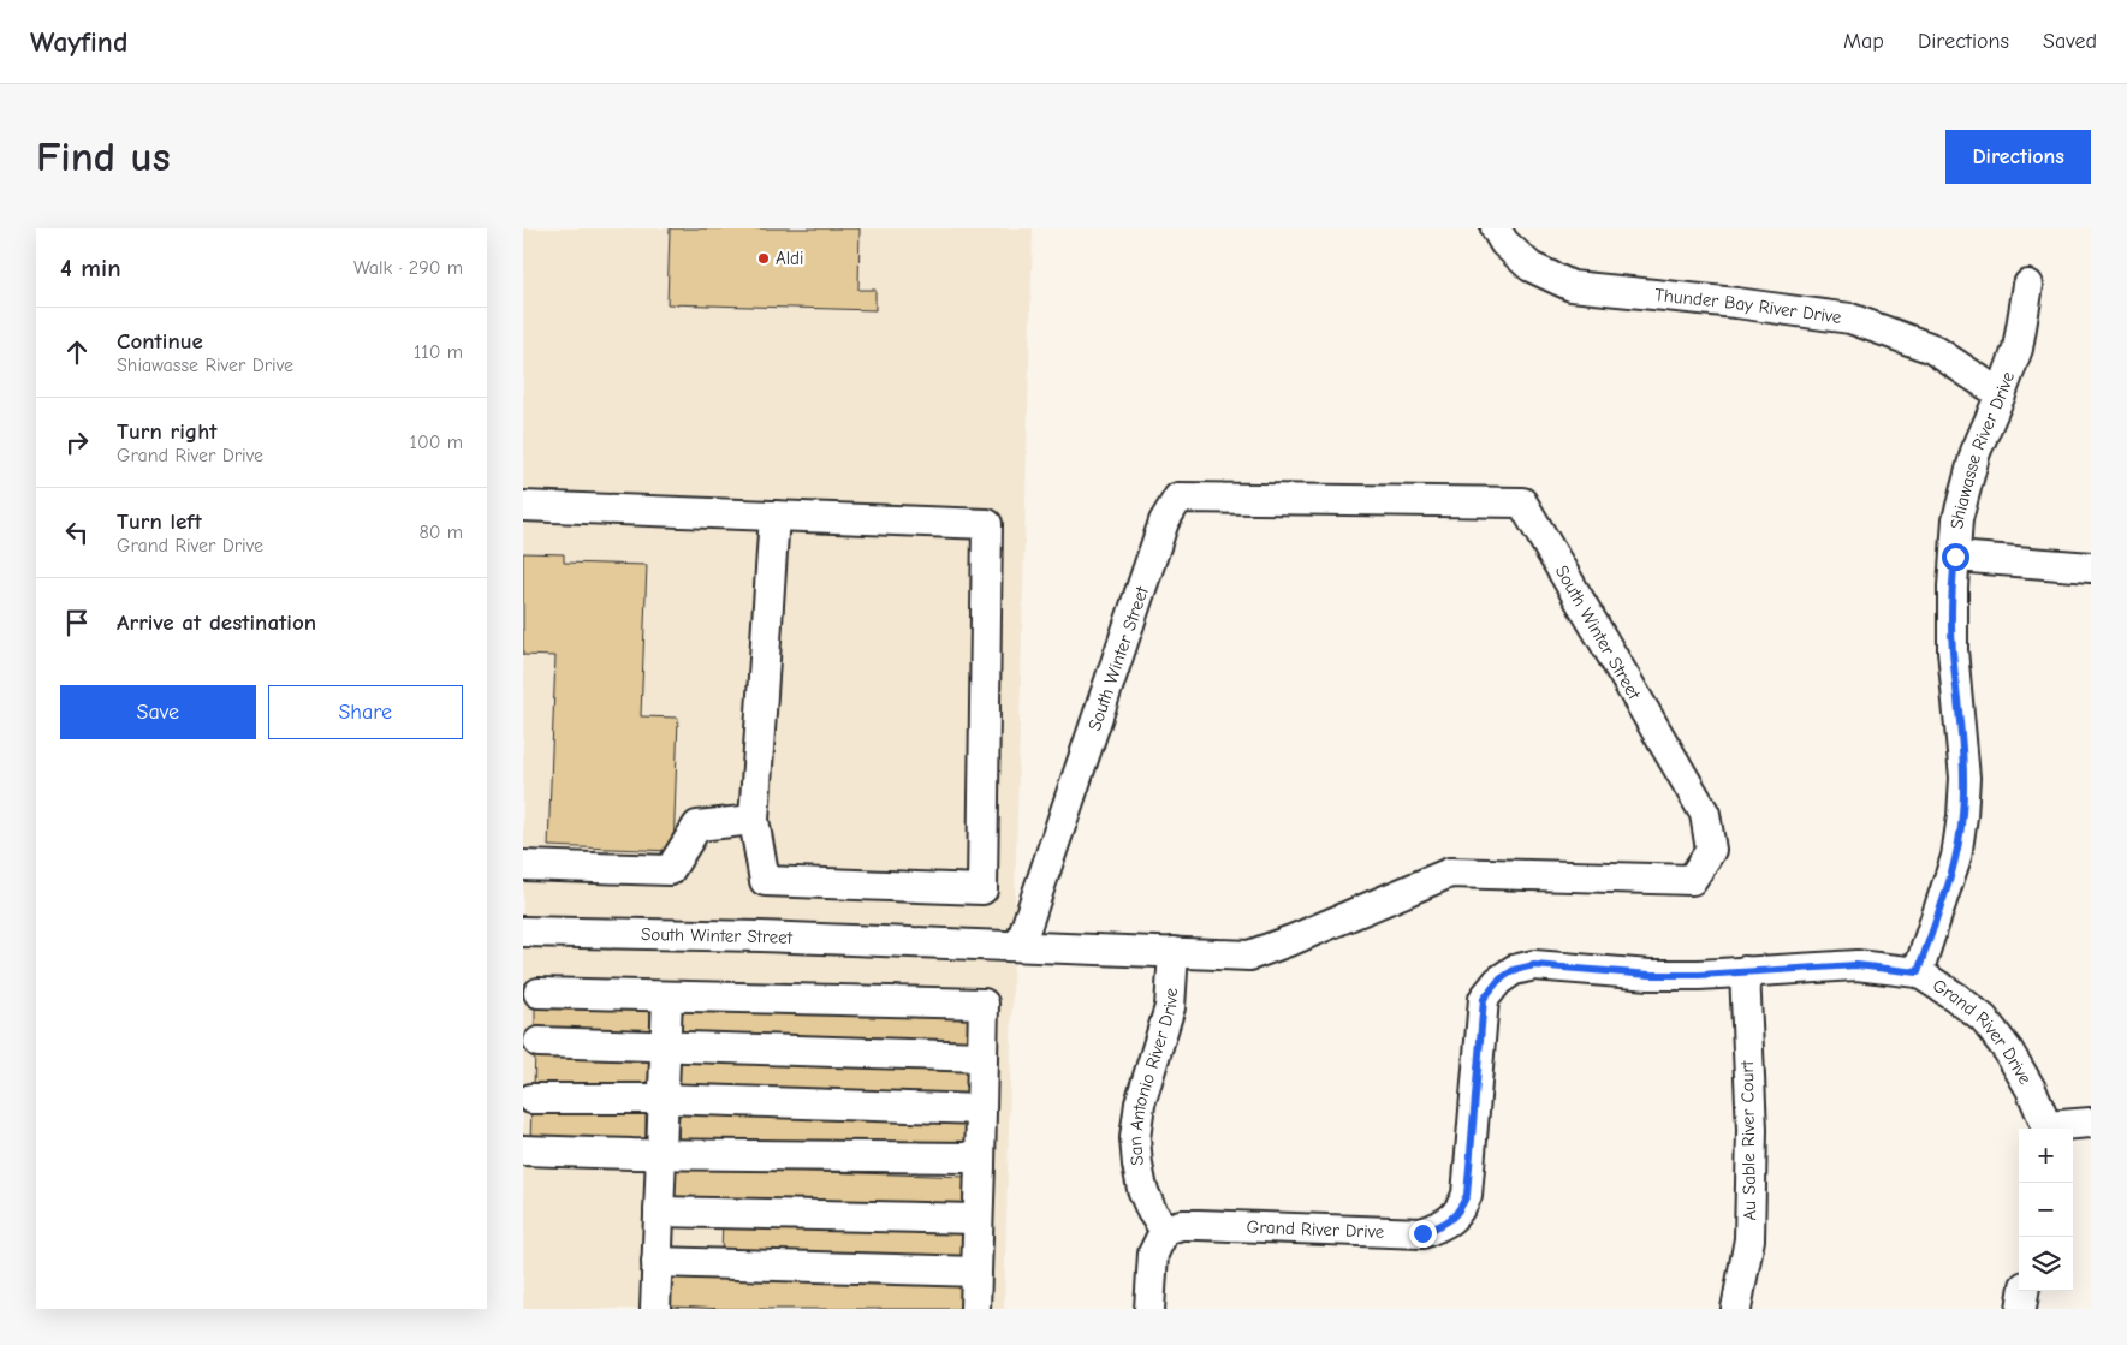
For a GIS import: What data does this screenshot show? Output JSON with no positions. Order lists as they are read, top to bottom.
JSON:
{
  "streets": {
    "street": [
      "Thunder Bay River Drive",
      "Shiawasse River Drive",
      "South Winter Street",
      "Grand River Drive",
      "San Antonio River Drive",
      "Au Sable River Court"
    ]
  },
  "crossings": [
    ["Thunder Bay River Drive", "Shiawasse River Drive"],
    ["Shiawasse River Drive", "Grand River Drive"],
    ["South Winter Street", "San Antonio River Drive"],
    ["Grand River Drive", "San Antonio River Drive"],
    ["Grand River Drive", "Au Sable River Court"]
  ],
  "places": ["Aldi"],
  "page": {
    "header": "Wayfind",
    "nav": ["Map", "Directions", "Saved"],
    "buttons": [
      "Directions",
      ["Save", "Share"]
    ],
    "title": "Find us",
    "heading": ["4 min", "Walk · 290 m"],
    "list": [
      ["Continue", "Shiawasse River Drive", "110 m"],
      ["Turn right", "Grand River Drive", "100 m"],
      ["Turn left", "Grand River Drive", "80 m"],
      "Arrive at destination"
    ],
    "map_buttons": ["+", "−"]
  }
}
